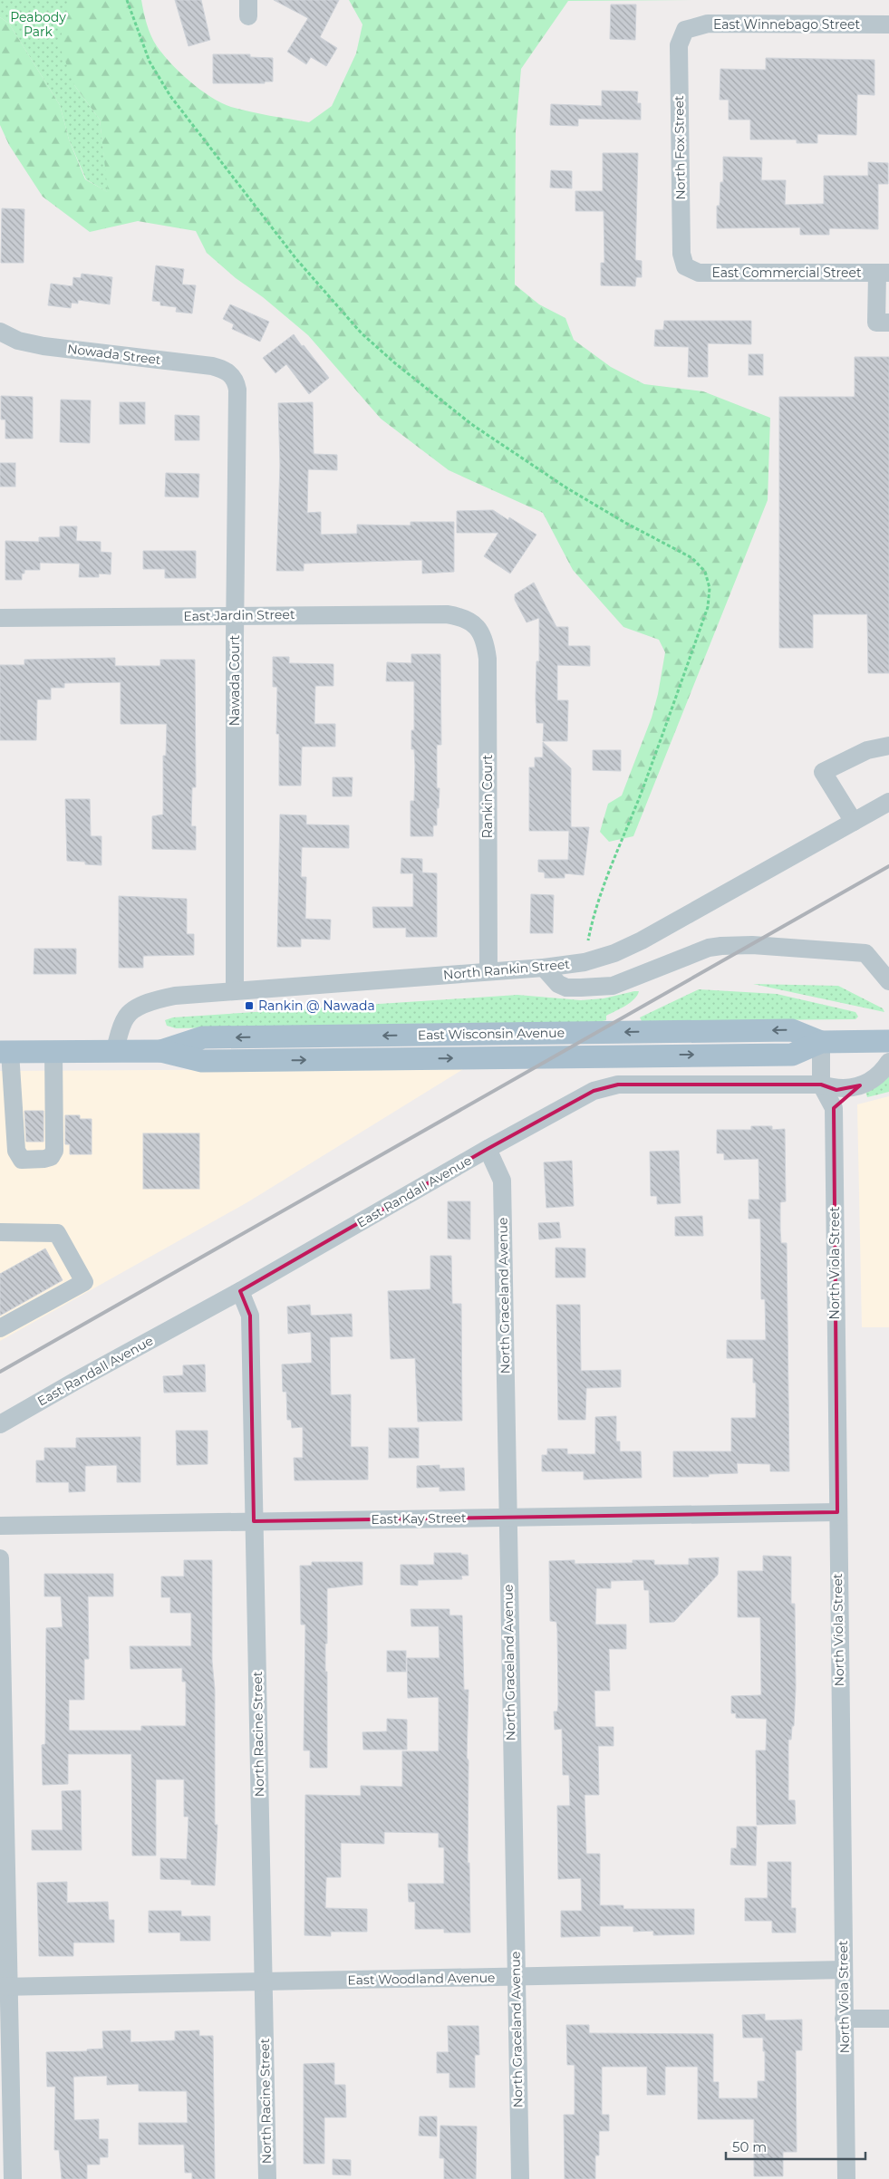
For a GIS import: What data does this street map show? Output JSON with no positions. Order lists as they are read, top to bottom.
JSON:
{
  "streets": {
    "main road": ["East Wisconsin Avenue"],
    "street": [
      "East Winnebago Street",
      "North Fox Street",
      "East Commercial Street",
      "Nowada Street",
      "East Jardin Street",
      "Nawada Court",
      "Rankin Court",
      "North Rankin Street",
      "East Randall Avenue",
      "North Viola Street",
      "North Graceland Avenue",
      "East Kay Street",
      "North Racine Street",
      "East Woodland Avenue"
    ]
  },
  "crossings": [
    ["East Winnebago Street", "North Fox Street"],
    ["North Fox Street", "East Commercial Street"],
    ["Nowada Street", "Nawada Court"],
    ["East Jardin Street", "Nawada Court"],
    ["East Jardin Street", "Rankin Court"],
    ["Nawada Court", "North Rankin Street"],
    ["Rankin Court", "North Rankin Street"],
    ["North Rankin Street", "East Wisconsin Avenue"],
    ["East Randall Avenue", "North Viola Street"],
    ["East Randall Avenue", "North Graceland Avenue"],
    ["East Randall Avenue", "North Racine Street"],
    ["North Viola Street", "East Kay Street"],
    ["North Viola Street", "East Woodland Avenue"],
    ["North Graceland Avenue", "East Kay Street"],
    ["North Graceland Avenue", "East Woodland Avenue"],
    ["East Kay Street", "North Racine Street"],
    ["North Racine Street", "East Woodland Avenue"]
  ],
  "parks": ["Peabody Park"],
  "places": {
    "transit": ["Rankin @ Nawada"]
  },
  "scale_bar": "50 m"
}
